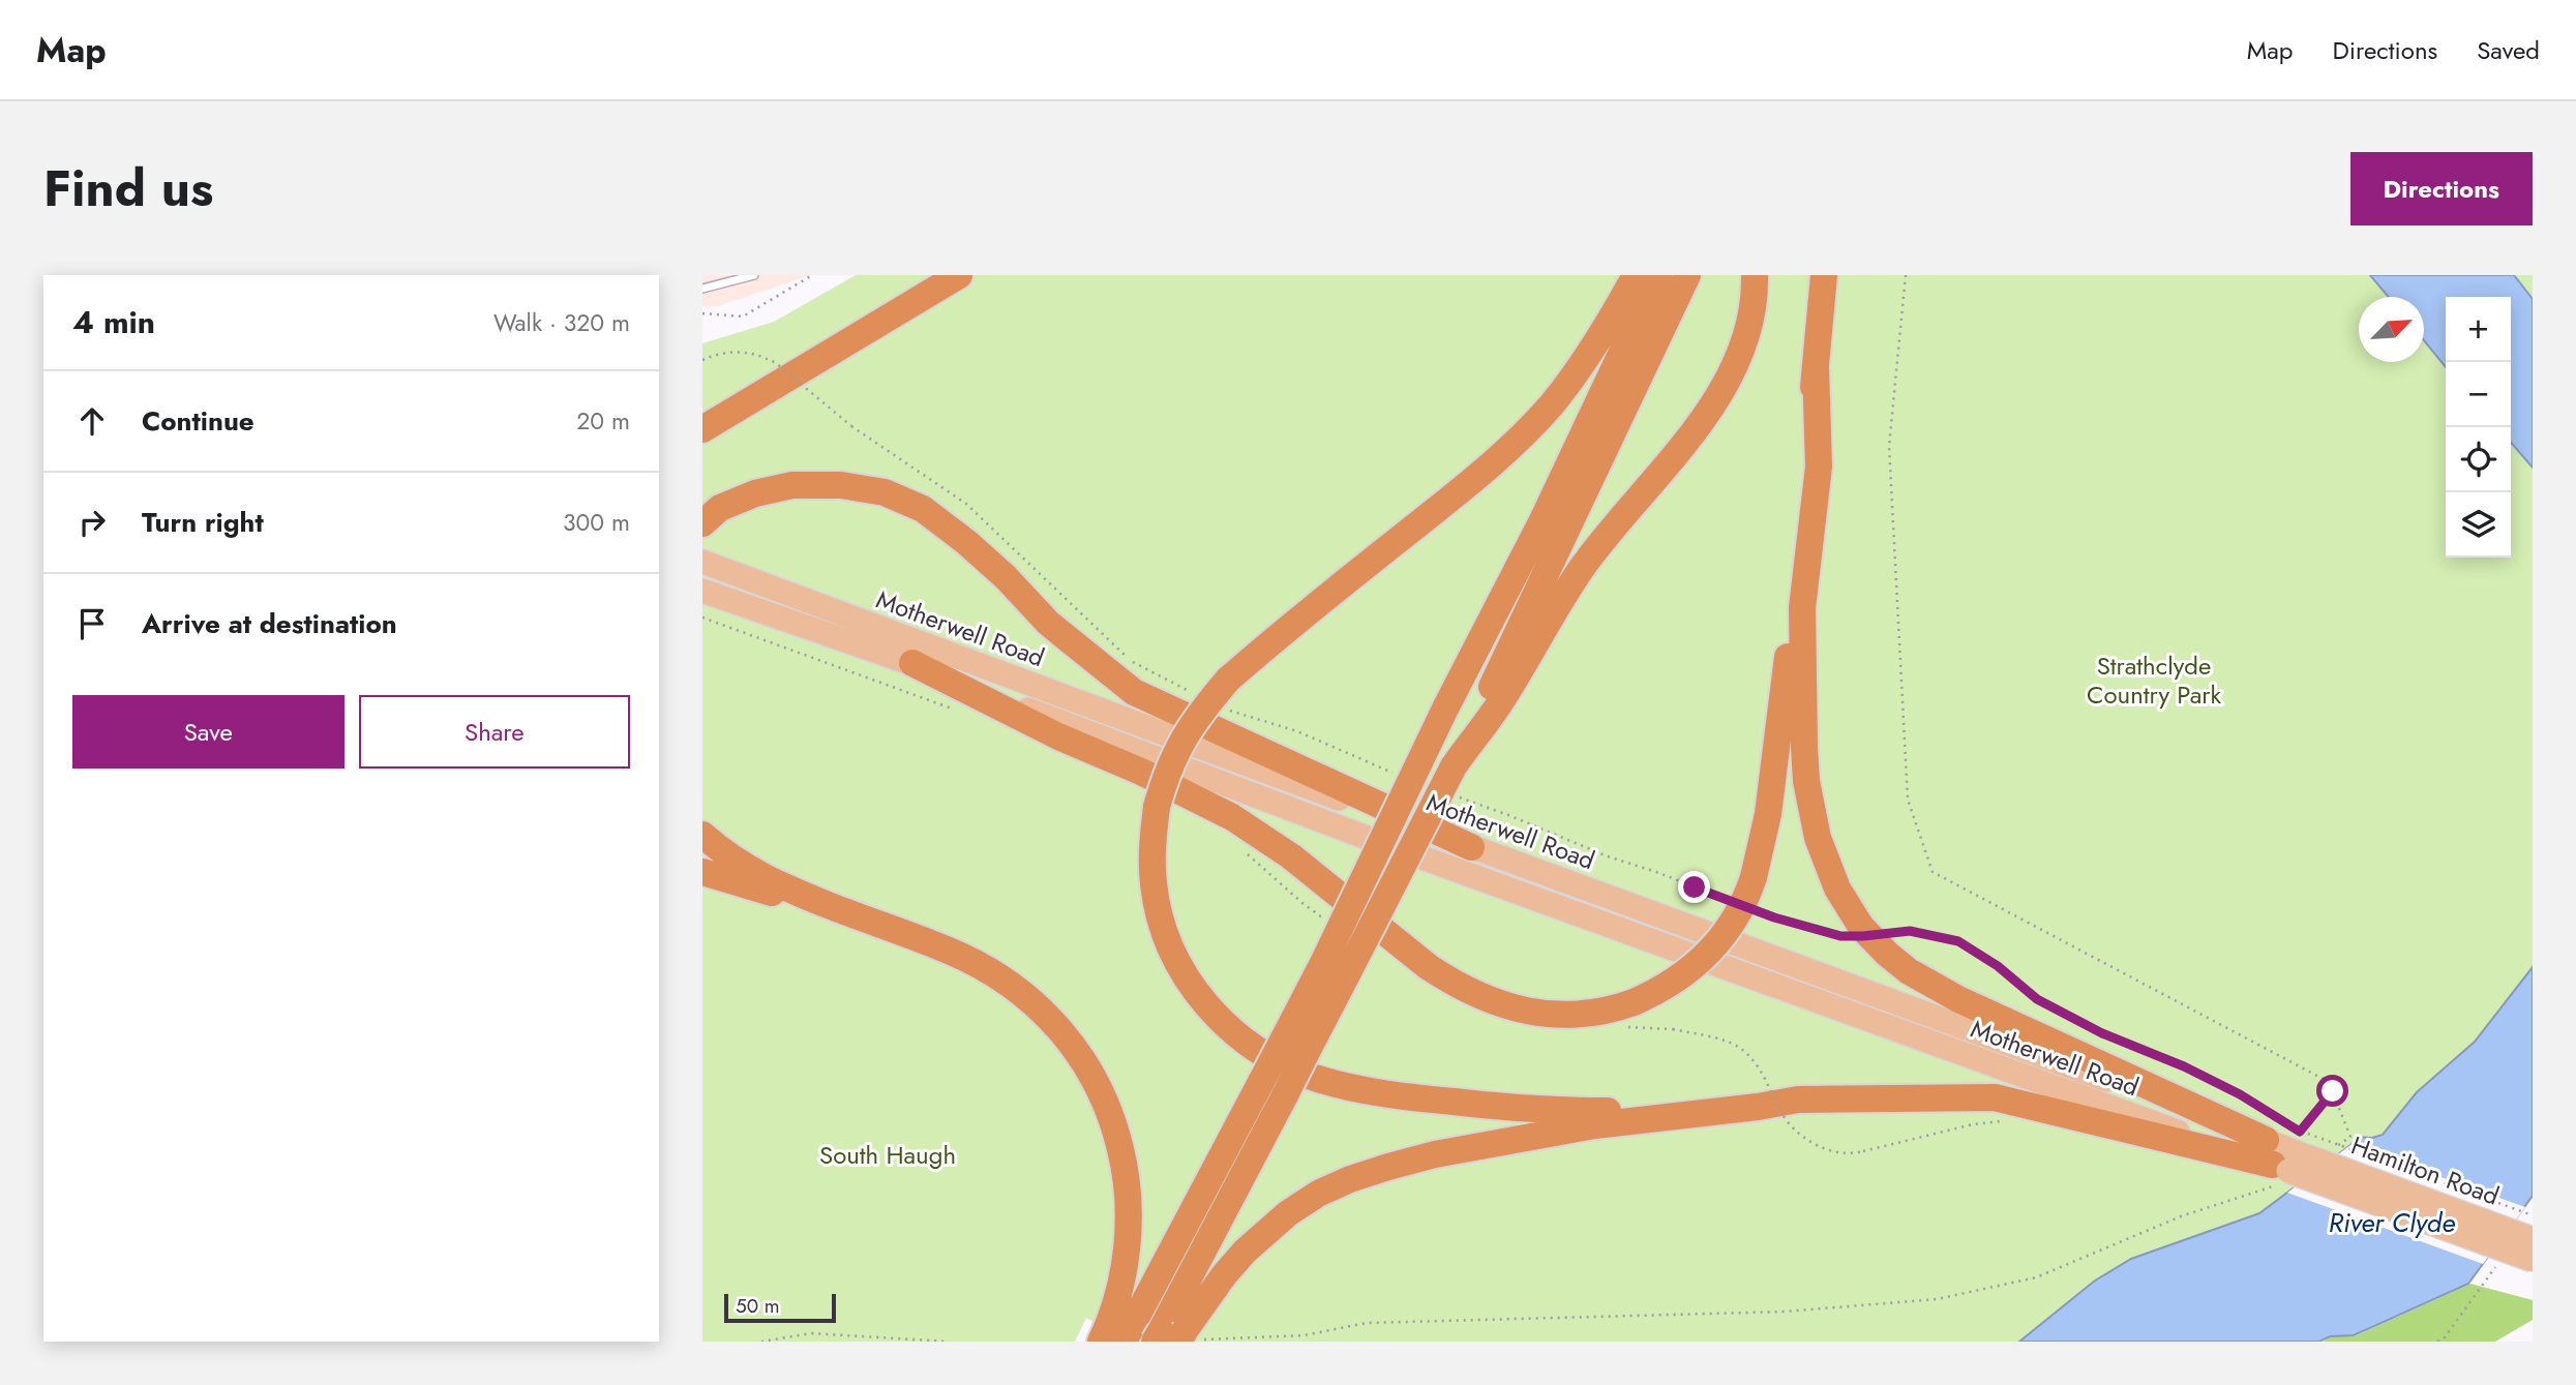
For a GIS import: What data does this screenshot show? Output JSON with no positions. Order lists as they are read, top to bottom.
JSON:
{
  "streets": {
    "main road": ["Motherwell Road", "Hamilton Road"]
  },
  "crossings": [
    ["Motherwell Road", "Hamilton Road"]
  ],
  "water": ["River Clyde"],
  "parks": ["Strathclyde Country Park", "South Haugh"],
  "scale_bar": "50 m",
  "north": "top right",
  "page": {
    "header": "Map",
    "nav": ["Map", "Directions", "Saved"],
    "title": "Find us",
    "buttons": [
      "Directions",
      ["Save", "Share"]
    ],
    "heading": ["4 min", "Walk · 320 m"],
    "map_buttons": ["+", "−"],
    "list": [
      ["Continue", "20 m"],
      ["Turn right", "300 m"],
      "Arrive at destination"
    ],
    "scale": "50 m"
  }
}
